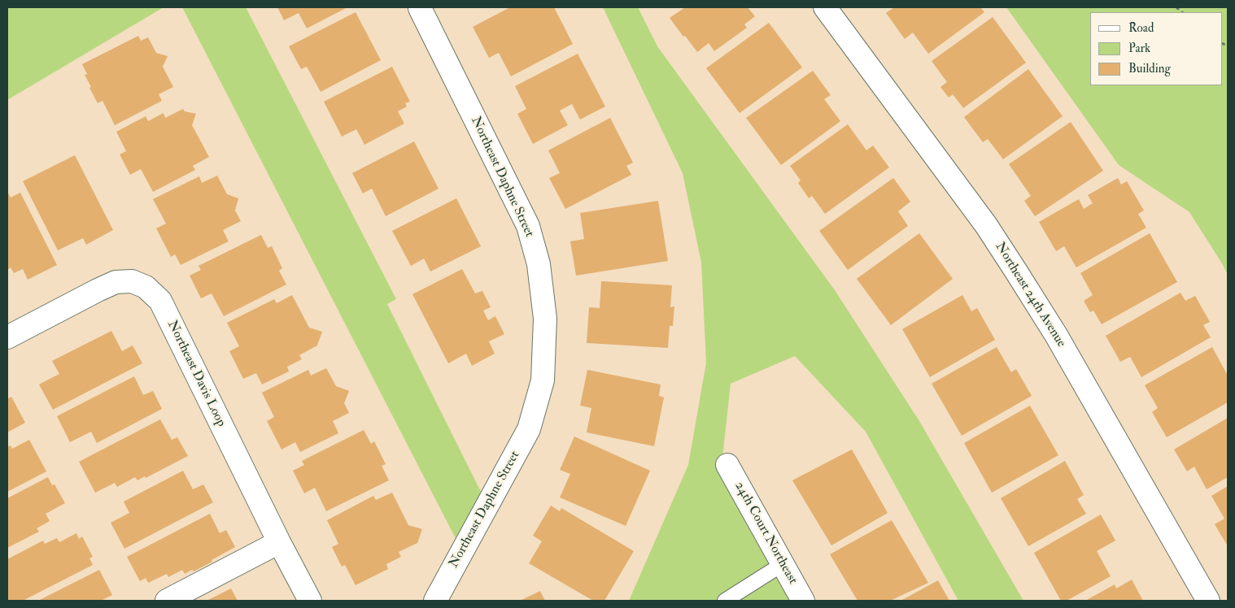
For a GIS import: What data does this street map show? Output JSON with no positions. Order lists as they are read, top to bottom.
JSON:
{
  "streets": {
    "street": [
      "Northeast Daphne Street",
      "Northeast 24th Avenue",
      "Northeast Davis Loop",
      "24th Court Northeast"
    ]
  },
  "legend": ["Road", "Park", "Building"]
}
